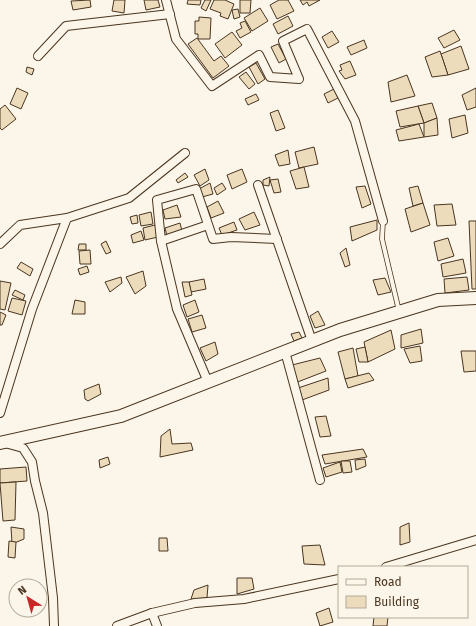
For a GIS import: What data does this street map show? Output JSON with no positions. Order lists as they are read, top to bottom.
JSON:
{
  "legend": ["Road", "Building"],
  "north": "top left"
}
